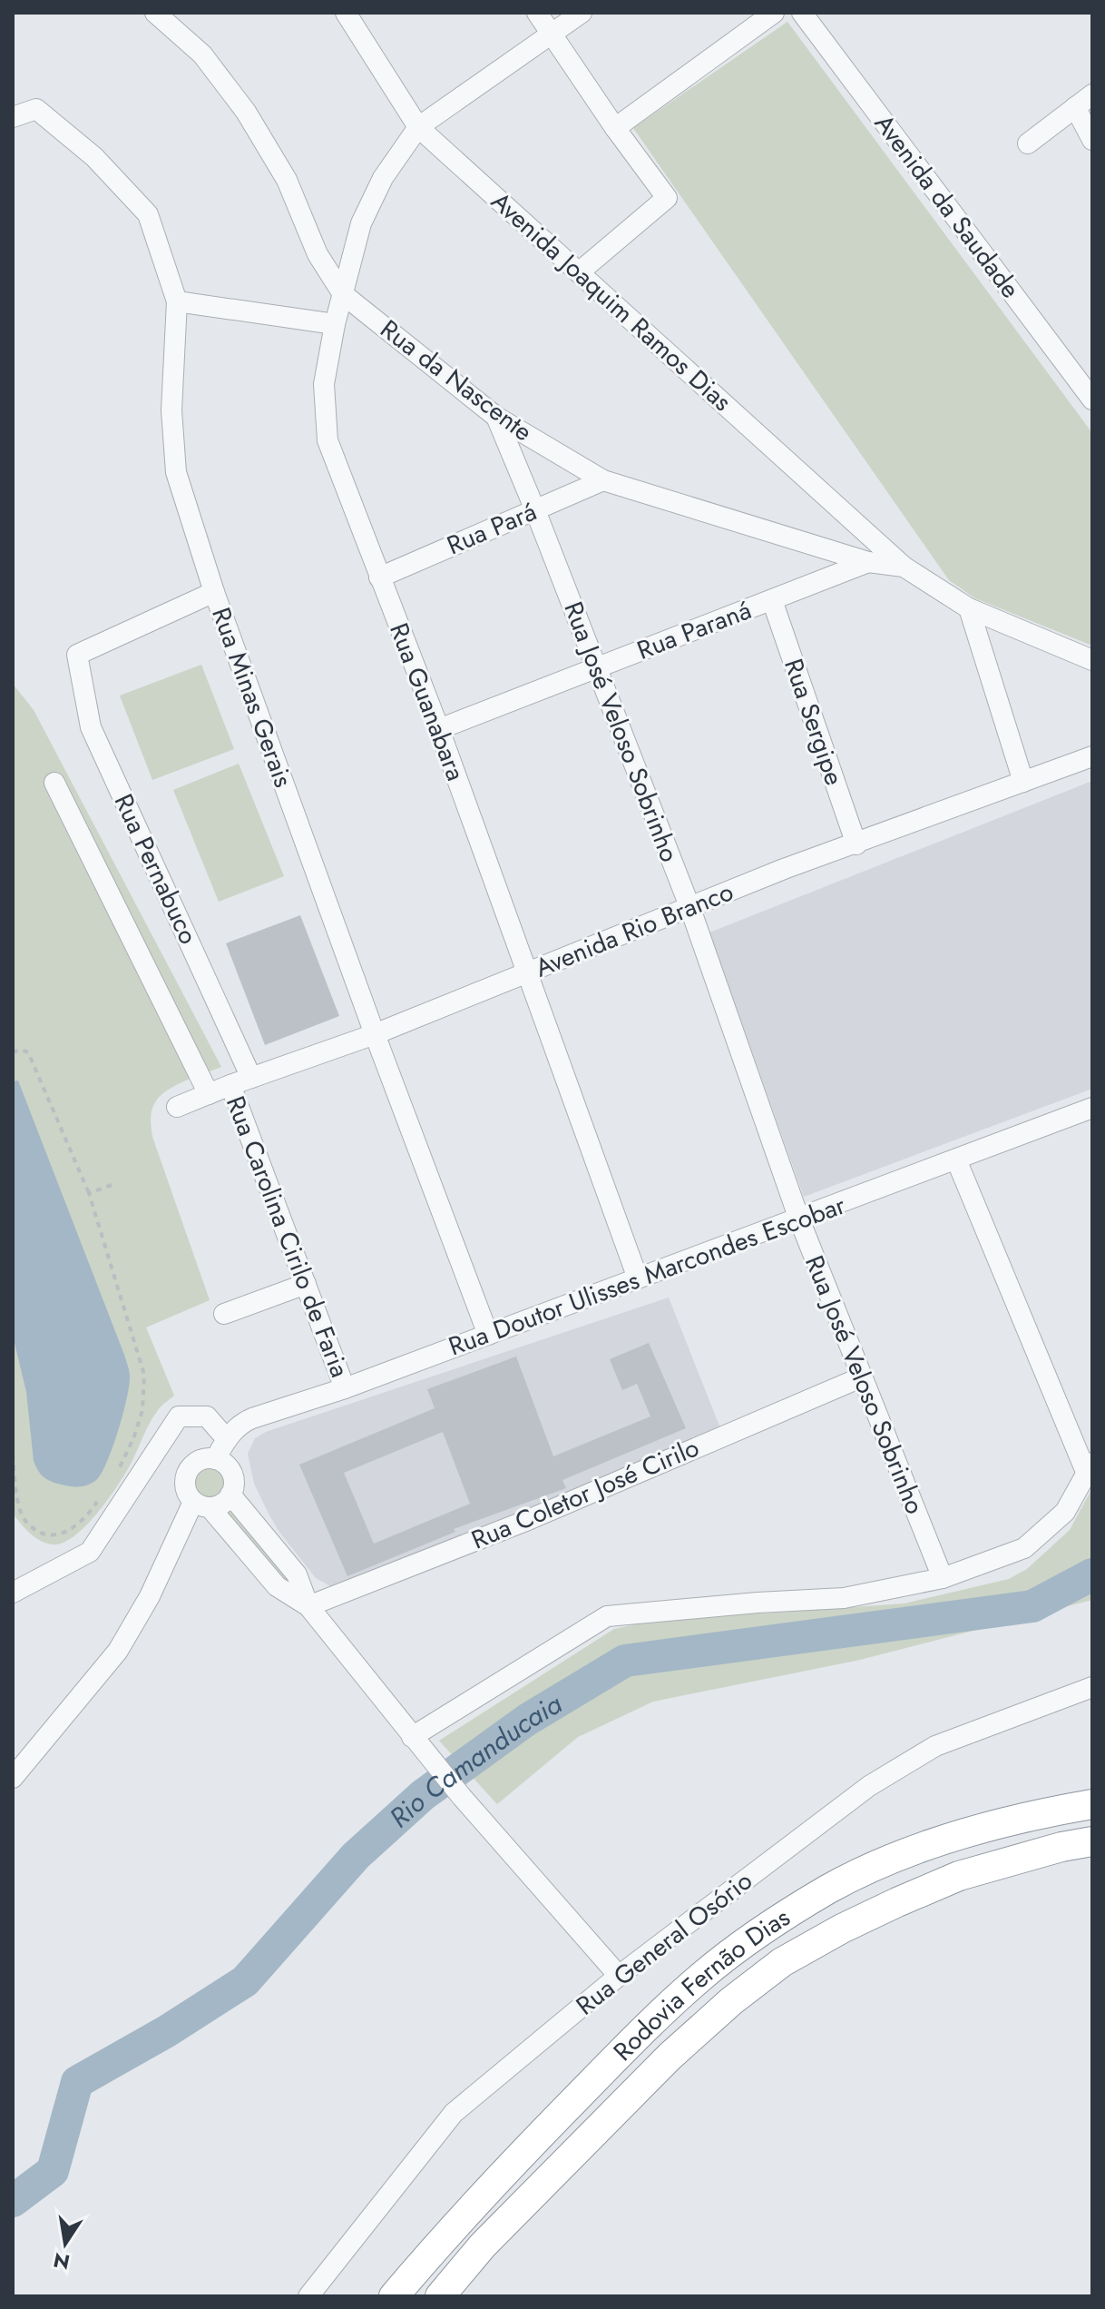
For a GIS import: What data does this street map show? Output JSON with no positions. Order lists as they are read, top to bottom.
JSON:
{
  "streets": {
    "highway": ["Rodovia Fernão Dias"],
    "street": [
      "Avenida da Saudade",
      "Avenida Joaquim Ramos Dias",
      "Rua da Nascente",
      "Rua Pará",
      "Rua Paraná",
      "Rua Minas Gerais",
      "Rua Guanabara",
      "Rua Sergipe",
      "Rua José Veloso Sobrinho",
      "Rua Pernabuco",
      "Avenida Rio Branco",
      "Rua Carolina Cirilo de Faria",
      "Rua Doutor Ulisses Marcondes Escobar",
      "Rua Coletor José Cirilo",
      "Rua General Osório"
    ]
  },
  "crossings": [
    ["Avenida Joaquim Ramos Dias", "Rua da Nascente"],
    ["Avenida Joaquim Ramos Dias", "Rua Guanabara"],
    ["Rua da Nascente", "Rua Pará"],
    ["Rua da Nascente", "Rua Paraná"],
    ["Rua da Nascente", "Rua Guanabara"],
    ["Rua da Nascente", "Rua José Veloso Sobrinho"],
    ["Rua Pará", "Rua Guanabara"],
    ["Rua Pará", "Rua José Veloso Sobrinho"],
    ["Rua Paraná", "Rua Guanabara"],
    ["Rua Paraná", "Rua Sergipe"],
    ["Rua Paraná", "Rua José Veloso Sobrinho"],
    ["Rua Minas Gerais", "Rua Pernabuco"],
    ["Rua Minas Gerais", "Avenida Rio Branco"],
    ["Rua Minas Gerais", "Rua Doutor Ulisses Marcondes Escobar"],
    ["Rua Guanabara", "Avenida Rio Branco"],
    ["Rua Guanabara", "Rua Doutor Ulisses Marcondes Escobar"],
    ["Rua Sergipe", "Avenida Rio Branco"],
    ["Rua José Veloso Sobrinho", "Avenida Rio Branco"],
    ["Rua José Veloso Sobrinho", "Rua Doutor Ulisses Marcondes Escobar"],
    ["Rua José Veloso Sobrinho", "Rua Coletor José Cirilo"],
    ["Rua Pernabuco", "Avenida Rio Branco"],
    ["Avenida Rio Branco", "Rua Carolina Cirilo de Faria"],
    ["Rua Carolina Cirilo de Faria", "Rua Doutor Ulisses Marcondes Escobar"]
  ],
  "water": ["Rio Camanducaia"],
  "north": "bottom"
}
